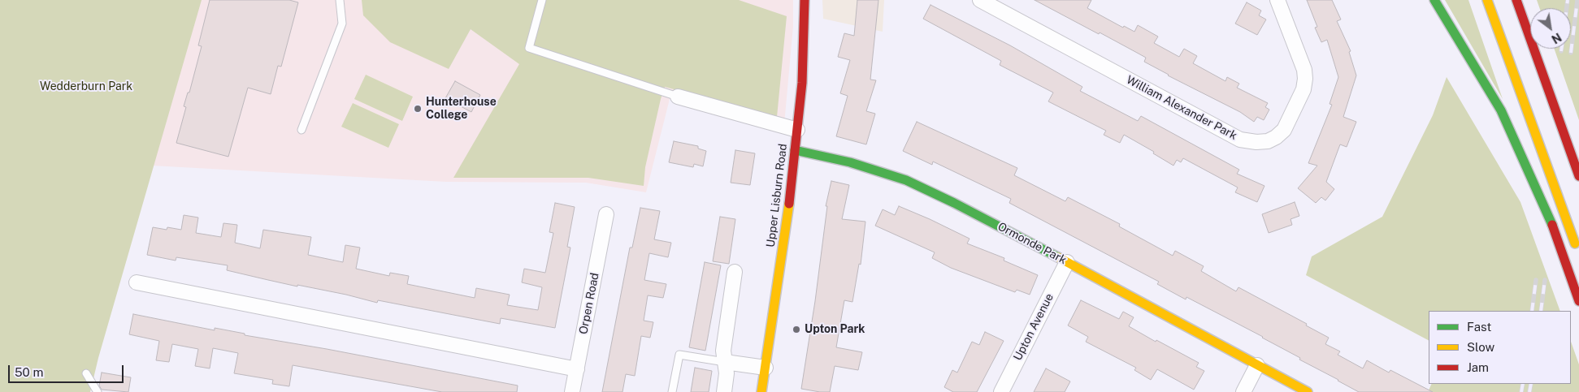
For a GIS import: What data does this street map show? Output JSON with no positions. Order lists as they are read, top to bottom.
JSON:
{
  "streets": {
    "main road": ["Upper Lisburn Road", "Ormonde Park"],
    "street": ["William Alexander Park", "Orpen Road", "Upton Avenue"]
  },
  "crossings": [
    ["Upper Lisburn Road", "Ormonde Park"],
    ["Ormonde Park", "Upton Avenue"]
  ],
  "parks": ["Wedderburn Park"],
  "places": ["Hunterhouse College", "Upton Park"],
  "legend": ["Fast", "Slow", "Jam"],
  "scale_bar": "50 m",
  "north": "bottom right"
}
